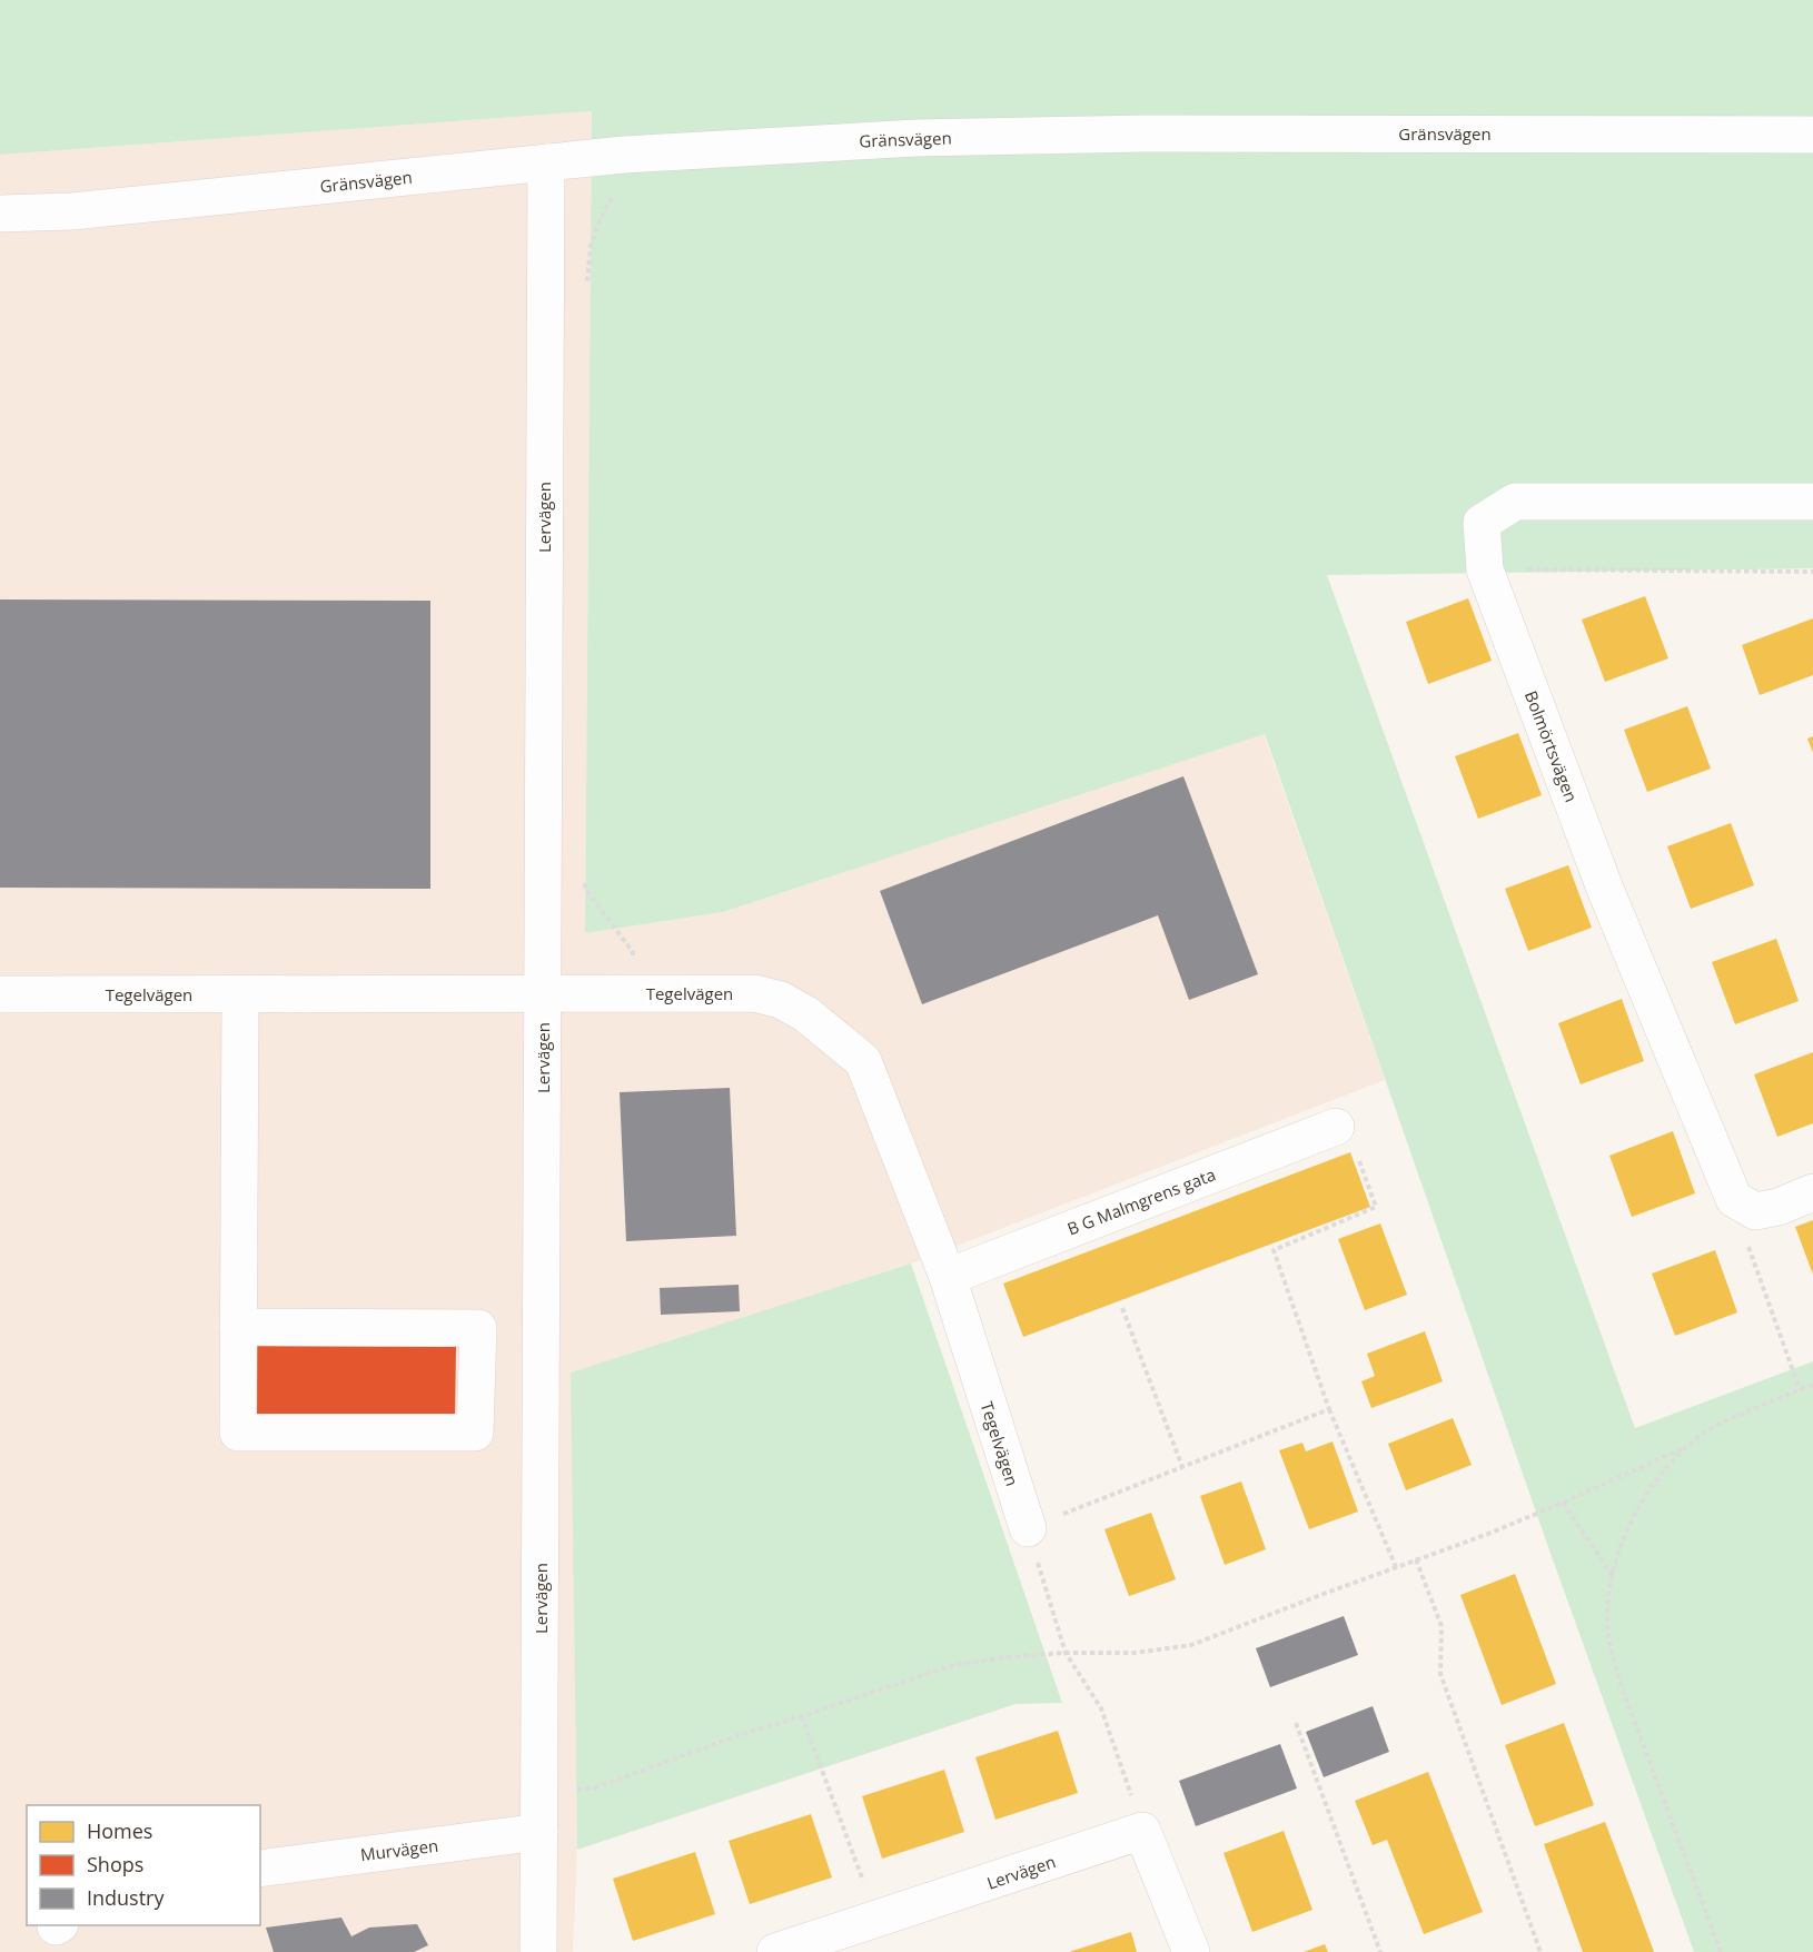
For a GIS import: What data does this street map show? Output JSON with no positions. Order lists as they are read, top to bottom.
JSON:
{
  "streets": {
    "street": [
      "Gränsvägen",
      "Lervägen",
      "Bolmörtsvägen",
      "Tegelvägen",
      "B G Malmgrens gata",
      "Murvägen"
    ]
  },
  "crossings": [
    ["Gränsvägen", "Lervägen"],
    ["Lervägen", "Tegelvägen"],
    ["Lervägen", "Murvägen"],
    ["Tegelvägen", "B G Malmgrens gata"]
  ],
  "legend": ["Homes", "Shops", "Industry"]
}
